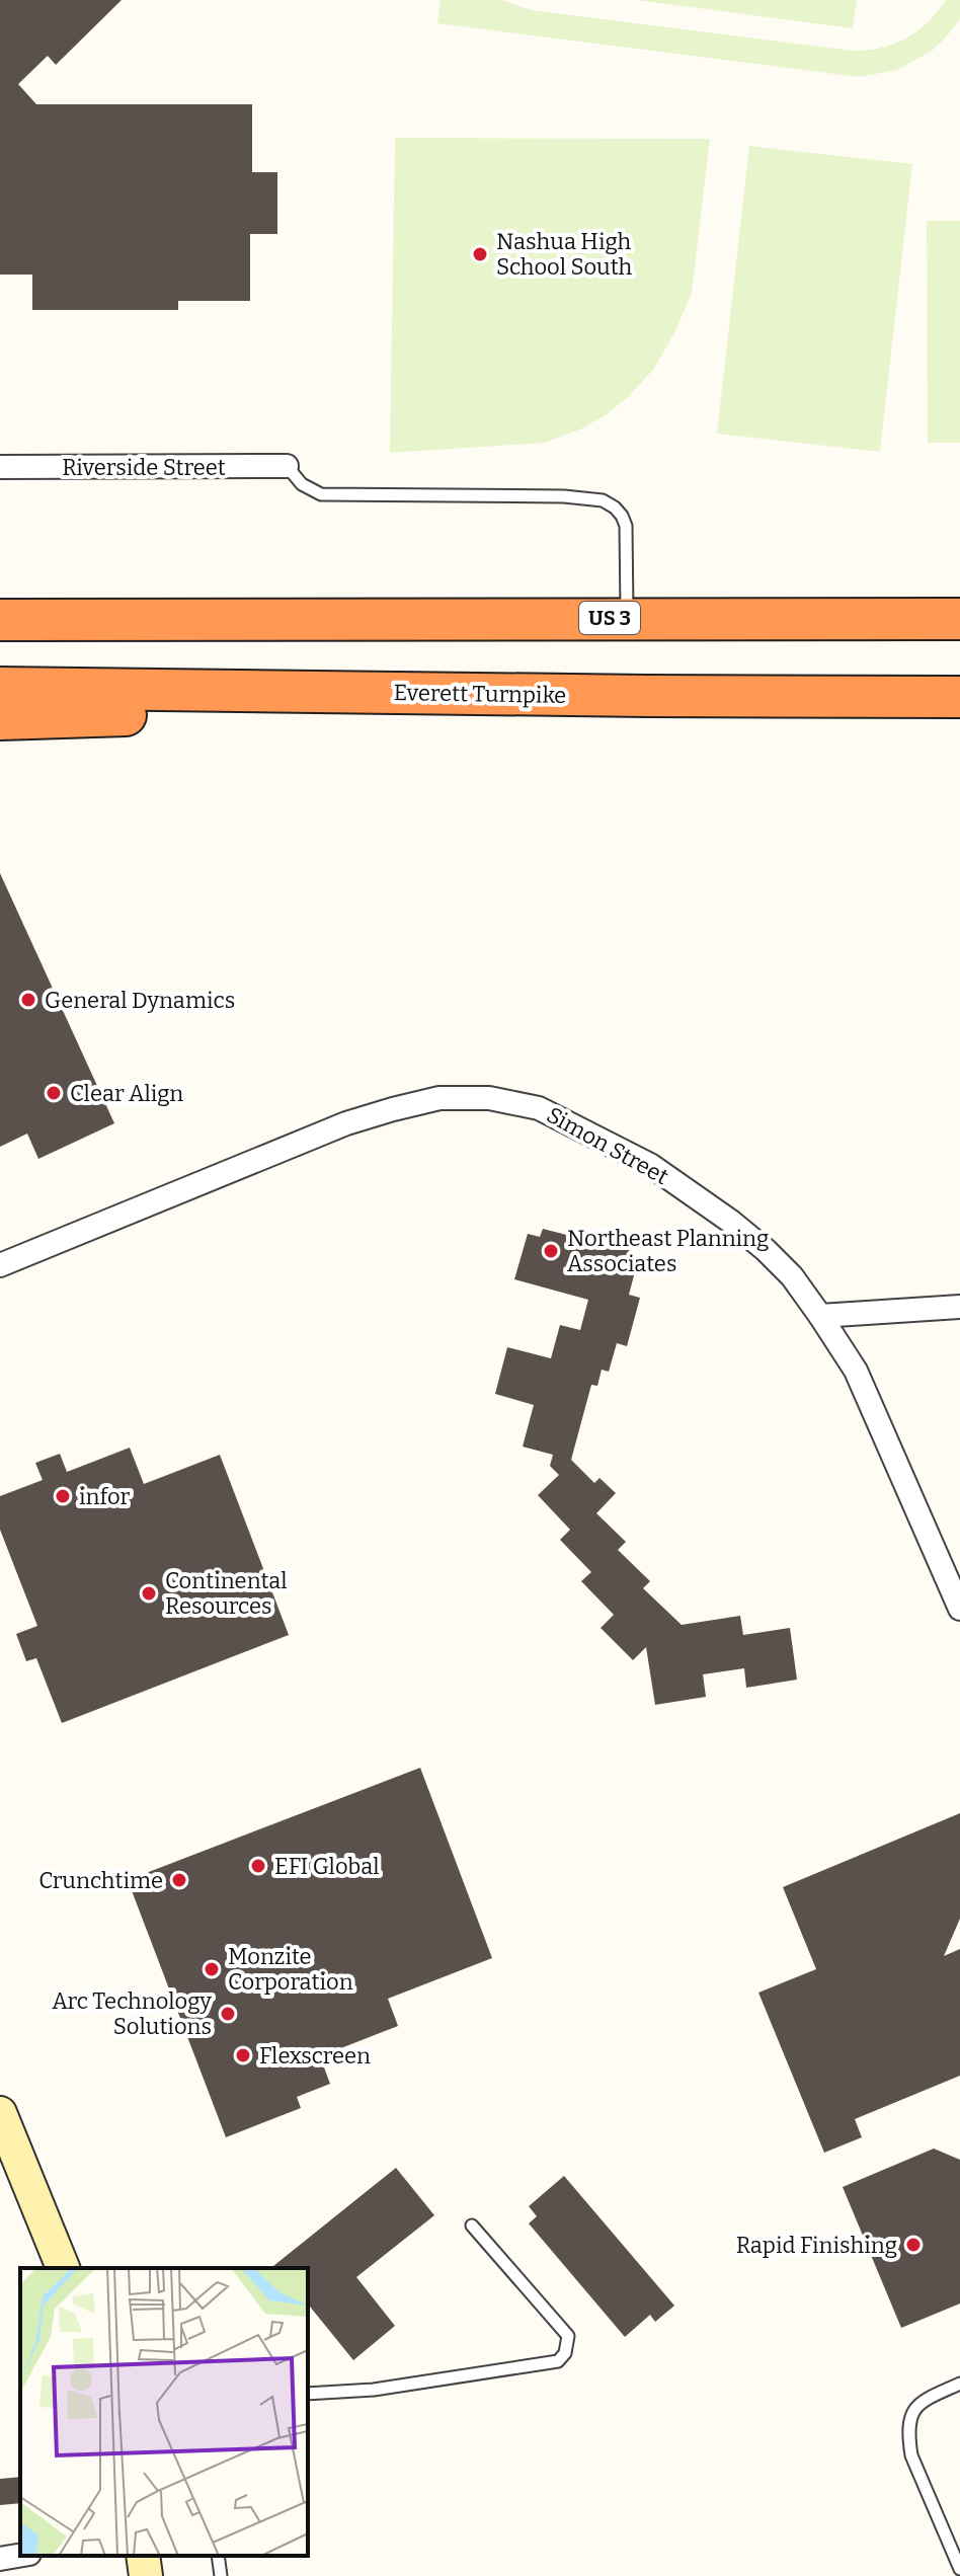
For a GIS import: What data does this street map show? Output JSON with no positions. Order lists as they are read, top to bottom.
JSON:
{
  "streets": {
    "highway": ["US 3", "Everett Turnpike"],
    "street": ["Riverside Street", "Simon Street"]
  },
  "places": [
    "Nashua High School South",
    "General Dynamics",
    "Clear Align",
    "Northeast Planning Associates",
    "infor",
    "Continental Resources",
    "EFI Global",
    "Crunchtime",
    "Monzite Corporation",
    "Arc Technology Solutions",
    "Flexscreen",
    "Rapid Finishing"
  ]
}
